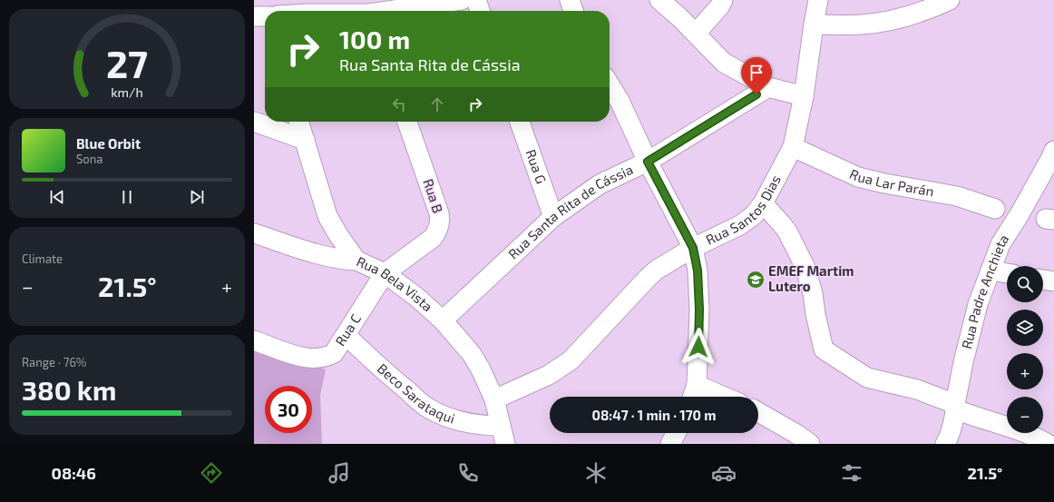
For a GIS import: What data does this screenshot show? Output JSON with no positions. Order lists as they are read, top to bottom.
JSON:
{
  "streets": {
    "street": [
      "Rua G",
      "Rua Lar Parán",
      "Rua B",
      "Rua Santos Dias",
      "Rua Santa Rita de Cássia",
      "Rua Bela Vista",
      "Rua Padre Anchieta",
      "Rua C",
      "Beco Sarataqui"
    ]
  },
  "crossings": [
    ["Rua G", "Rua Santa Rita de Cássia"],
    ["Rua Lar Parán", "Rua Santos Dias"],
    ["Rua B", "Rua Bela Vista"],
    ["Rua B", "Rua C"],
    ["Rua Santos Dias", "Rua Bela Vista"],
    ["Rua Santa Rita de Cássia", "Rua Bela Vista"],
    ["Rua Bela Vista", "Rua C"],
    ["Rua Bela Vista", "Beco Sarataqui"],
    ["Rua C", "Beco Sarataqui"]
  ],
  "places": {
    "school or university": ["EMEF Martim Lutero"]
  },
  "page": {
    "turn": ["100 m", "Rua Santa Rita de Cássia"],
    "song": ["Blue Orbit", "Sona"],
    "tile": [
      "Climate",
      ["Range · 76%", "380 km"]
    ],
    "map_buttons": ["+", "−"],
    "heat": ["−", "21.5°", "+"],
    "limit": "30",
    "trip": "08:47 · 1 min · 170 m",
    "tabs": ["08:46", "21.5°"],
    "gauge": ["27", "km/h"]
  }
}
